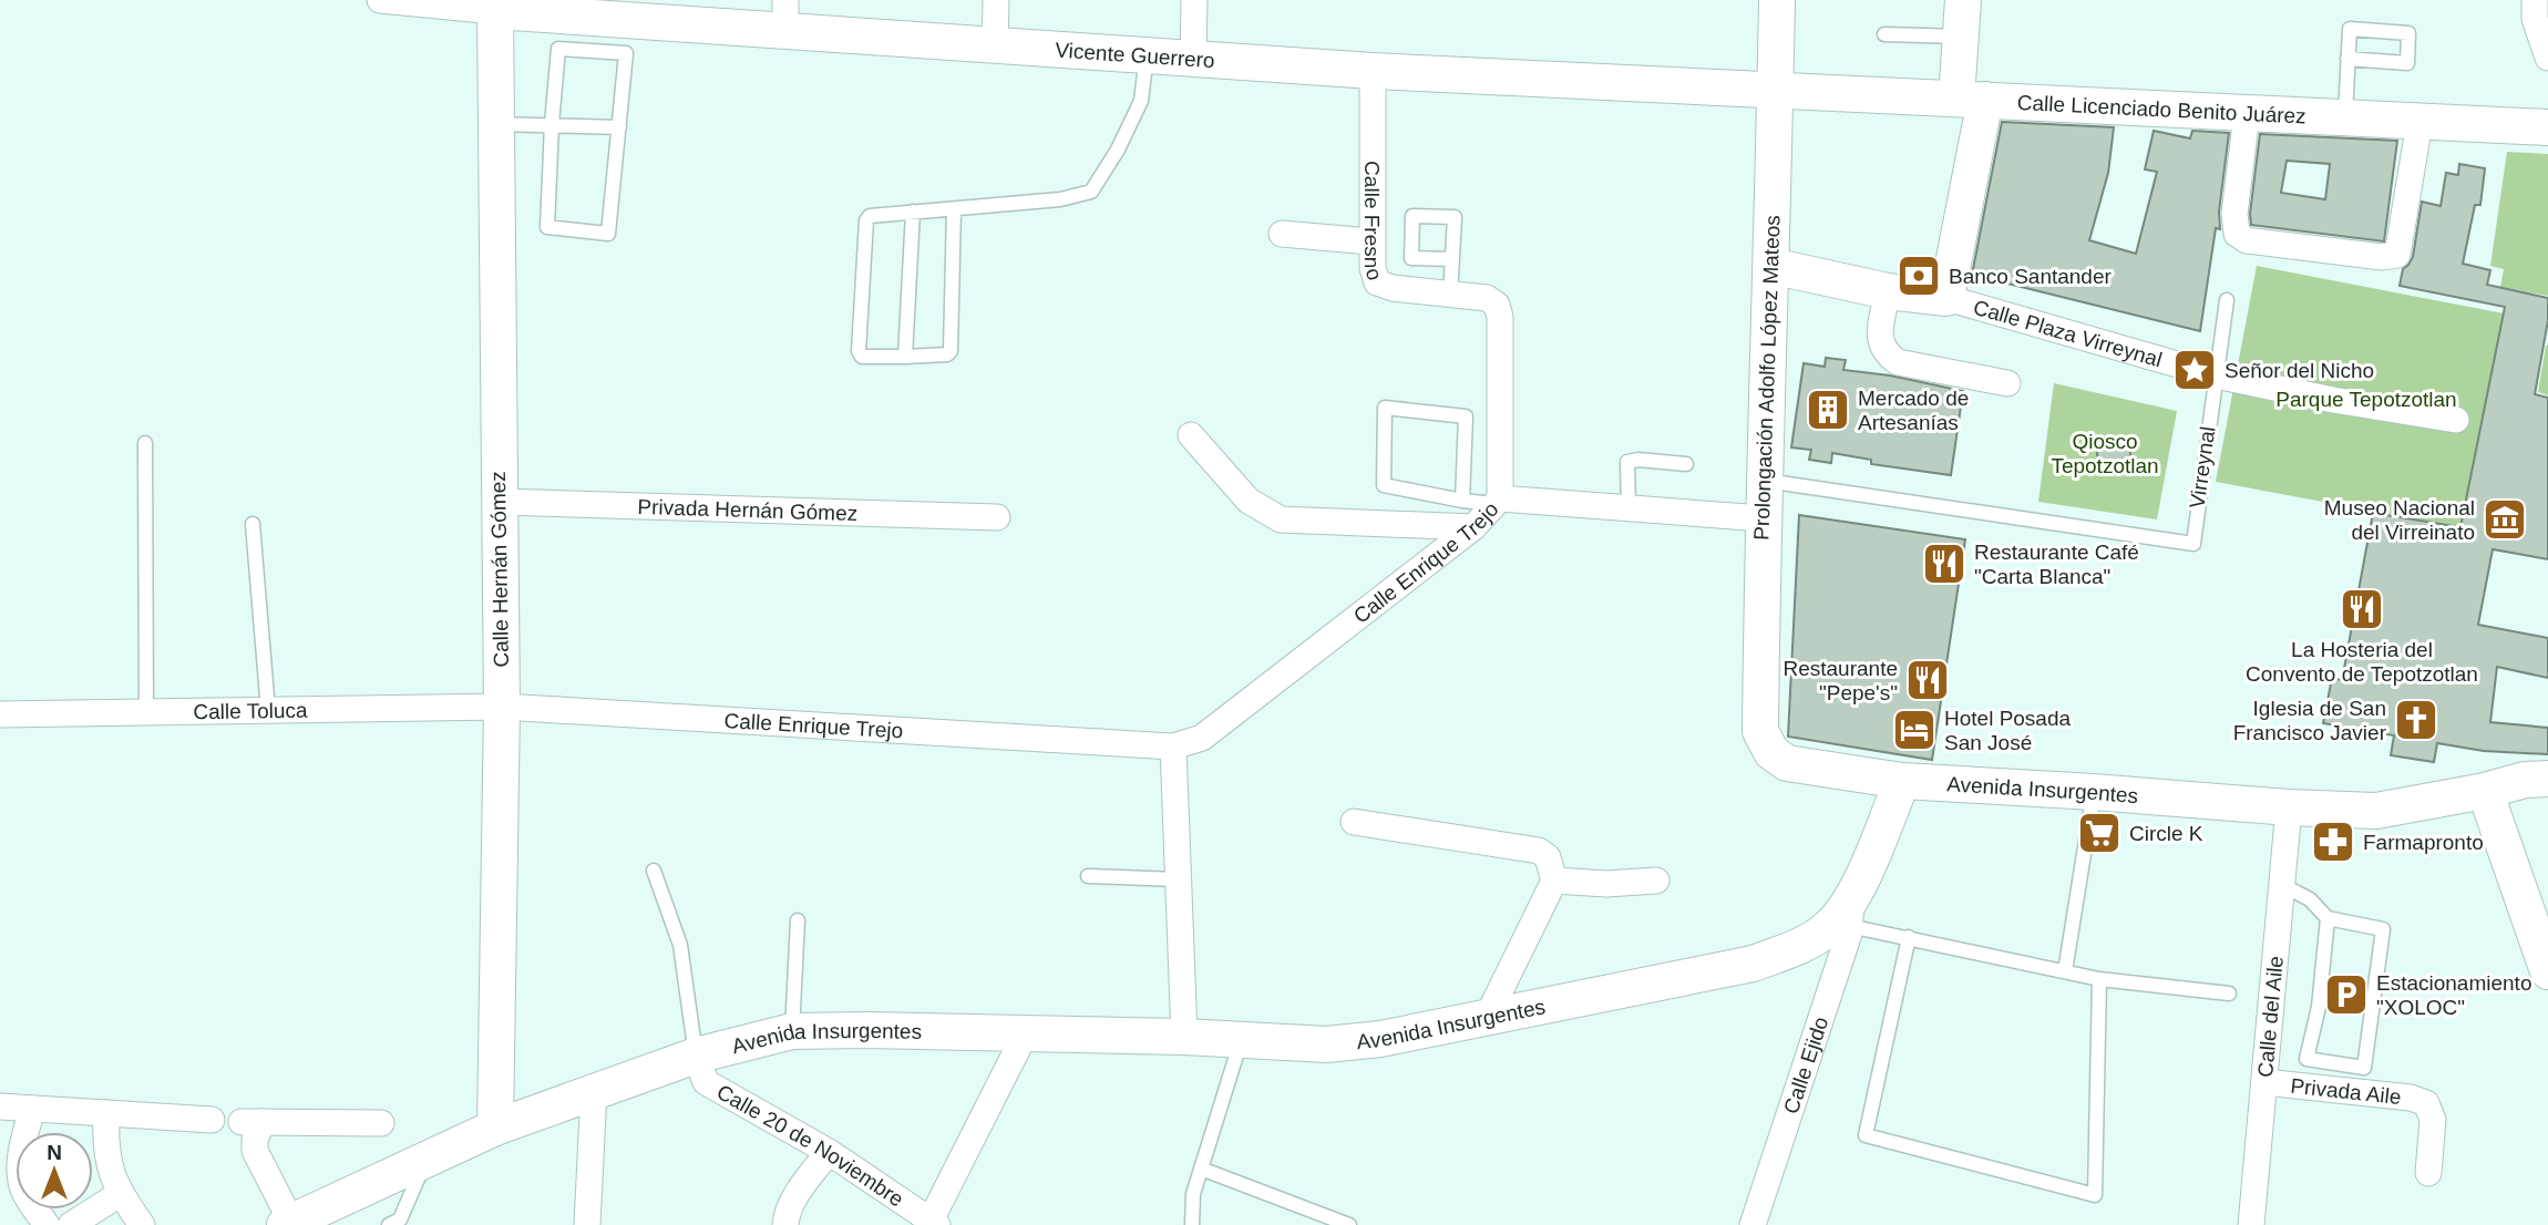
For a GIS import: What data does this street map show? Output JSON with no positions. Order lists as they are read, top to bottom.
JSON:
{
  "streets": {
    "street": [
      "Vicente Guerrero",
      "Calle Licenciado Benito Juárez",
      "Calle Fresno",
      "Calle Plaza Virreynal",
      "Prolongación Adolfo López Mateos",
      "Privada Hernán Gómez",
      "Calle Enrique Trejo",
      "Calle Hernán Gómez",
      "Calle Toluca",
      "Avenida Insurgentes",
      "Calle del Aile",
      "Calle Ejido",
      "Privada Aile",
      "Calle 20 de Noviembre"
    ],
    "lane": ["Virreynal"]
  },
  "crossings": [
    ["Vicente Guerrero", "Calle Licenciado Benito Juárez"],
    ["Vicente Guerrero", "Calle Fresno"],
    ["Vicente Guerrero", "Prolongación Adolfo López Mateos"],
    ["Vicente Guerrero", "Calle Hernán Gómez"],
    ["Calle Licenciado Benito Juárez", "Prolongación Adolfo López Mateos"],
    ["Calle Fresno", "Calle Enrique Trejo"],
    ["Calle Plaza Virreynal", "Prolongación Adolfo López Mateos"],
    ["Calle Plaza Virreynal", "Virreynal"],
    ["Prolongación Adolfo López Mateos", "Virreynal"],
    ["Prolongación Adolfo López Mateos", "Calle Enrique Trejo"],
    ["Prolongación Adolfo López Mateos", "Avenida Insurgentes"],
    ["Privada Hernán Gómez", "Calle Hernán Gómez"],
    ["Calle Enrique Trejo", "Calle Hernán Gómez"],
    ["Calle Enrique Trejo", "Calle Toluca"],
    ["Calle Hernán Gómez", "Calle Toluca"],
    ["Calle Hernán Gómez", "Avenida Insurgentes"],
    ["Avenida Insurgentes", "Calle del Aile"],
    ["Avenida Insurgentes", "Calle Ejido"],
    ["Avenida Insurgentes", "Calle 20 de Noviembre"],
    ["Calle del Aile", "Privada Aile"]
  ],
  "parks": ["Parque Tepotzotlan", "Qiosco Tepotzotlan"],
  "places": {
    "bank": ["Banco Santander"],
    "place": ["Señor del Nicho"],
    "building": ["Mercado de Artesanías"],
    "museum": ["Museo Nacional del Virreinato"],
    "restaurant": ["Restaurante Café \"Carta Blanca\"", "La Hosteria del Convento de Tepotzotlan", "Restaurante \"Pepe's\""],
    "church": ["Iglesia de San Francisco Javier"],
    "hotel": ["Hotel Posada San José"],
    "supermarket": ["Circle K"],
    "pharmacy": ["Farmapronto"],
    "parking": ["Estacionamiento \"XOLOC\""]
  },
  "north": "top"
}
